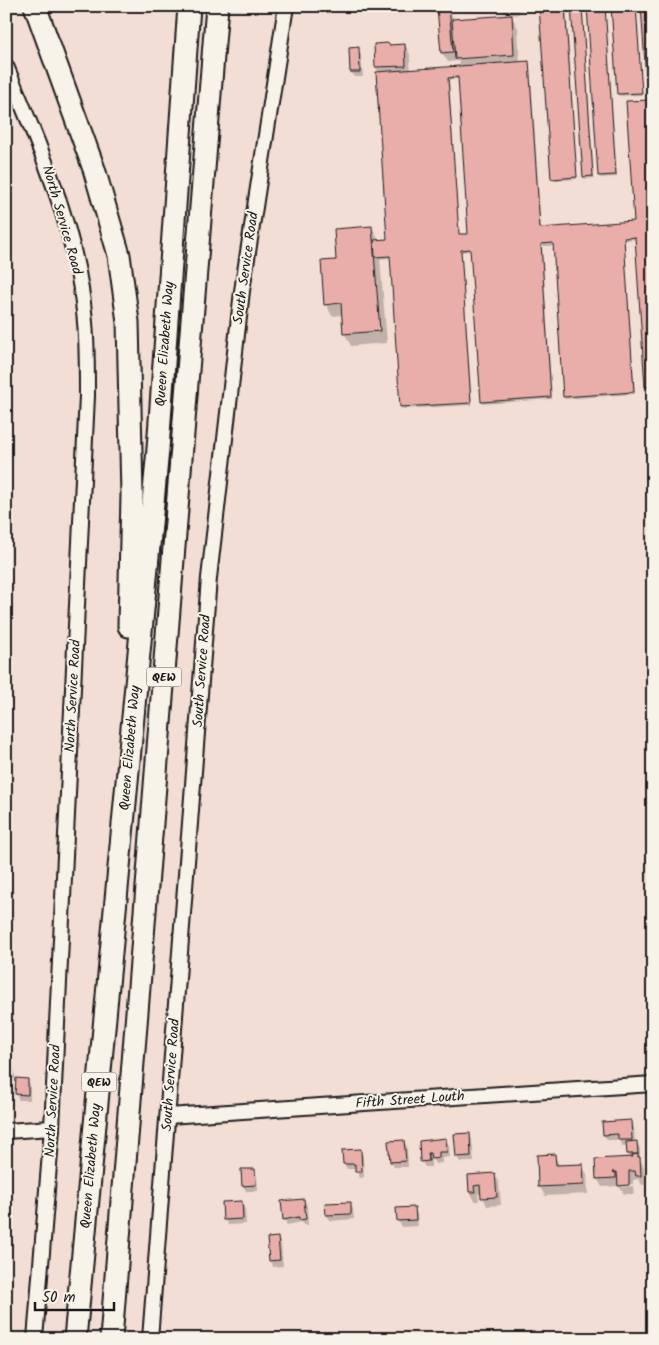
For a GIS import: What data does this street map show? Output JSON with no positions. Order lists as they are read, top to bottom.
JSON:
{
  "streets": {
    "highway": ["Queen Elizabeth Way", "QEW"],
    "street": ["North Service Road", "South Service Road", "Fifth Street Louth"]
  },
  "crossings": [
    ["South Service Road", "Fifth Street Louth"]
  ],
  "scale_bar": "50 m"
}
